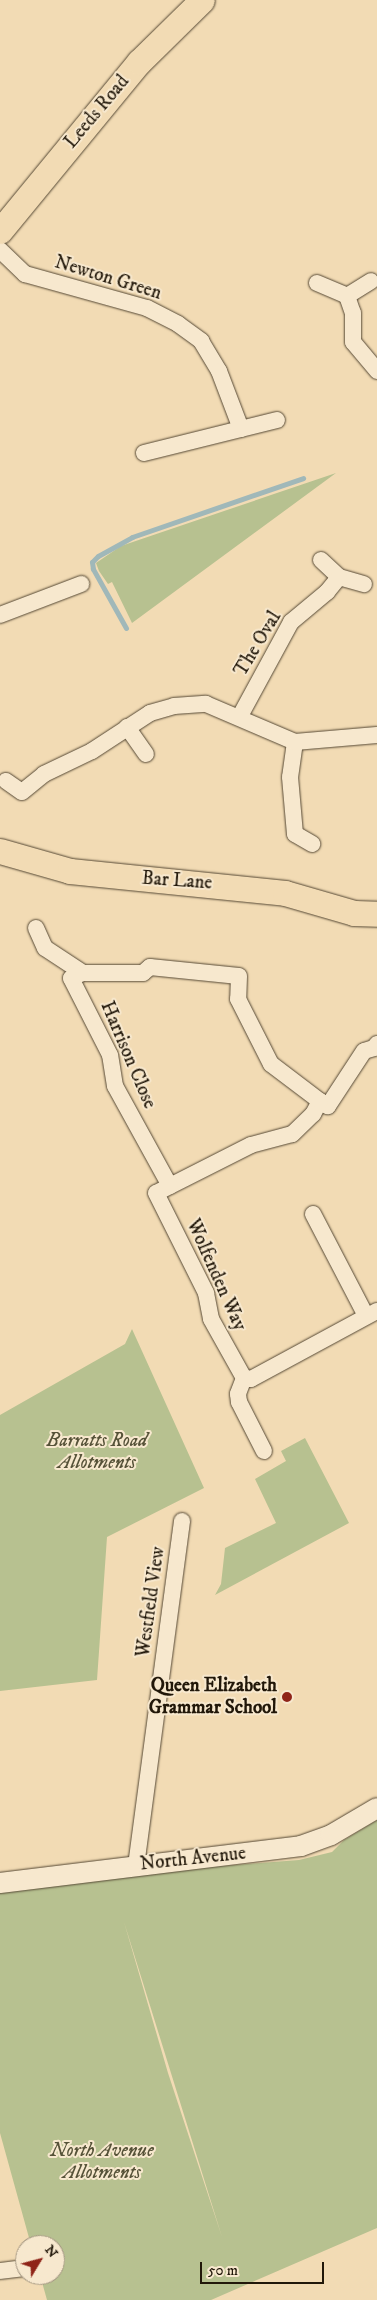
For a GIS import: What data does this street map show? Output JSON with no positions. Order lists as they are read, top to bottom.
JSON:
{
  "streets": {
    "main road": ["Leeds Road", "Bar Lane"],
    "street": [
      "Newton Green",
      "The Oval",
      "Harrison Close",
      "Wolfenden Way",
      "Westfield View",
      "North Avenue"
    ]
  },
  "crossings": [
    ["Harrison Close", "Wolfenden Way"],
    ["Westfield View", "North Avenue"]
  ],
  "parks": ["Barratts Road Allotments", "North Avenue Allotments"],
  "places": ["Queen Elizabeth Grammar School"],
  "scale_bar": "50 m",
  "north": "top right"
}
